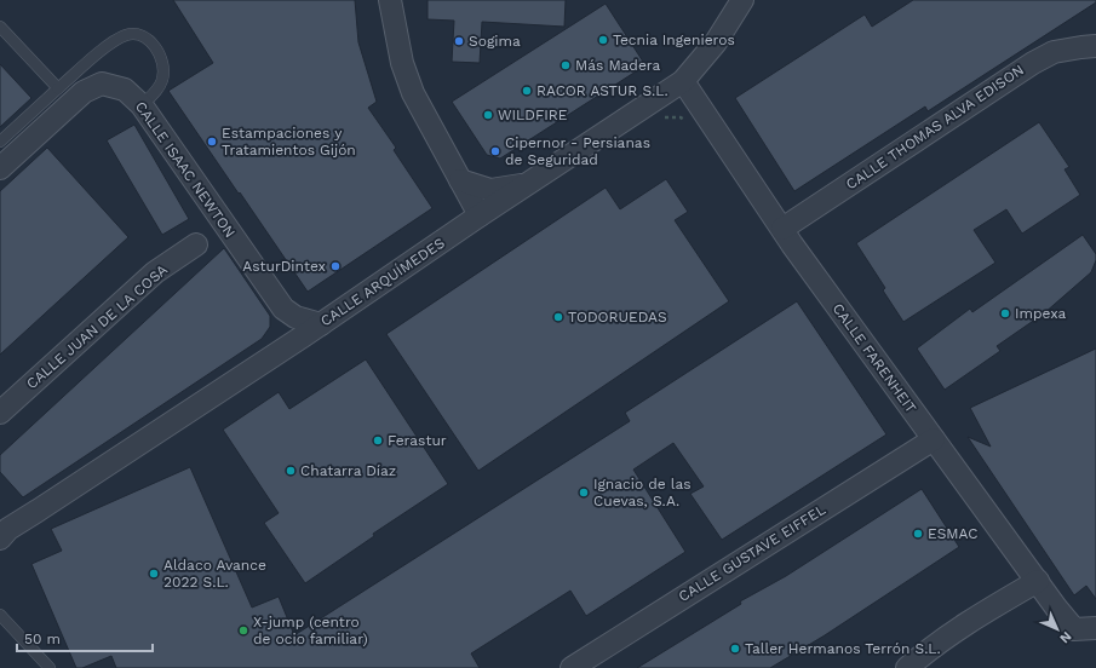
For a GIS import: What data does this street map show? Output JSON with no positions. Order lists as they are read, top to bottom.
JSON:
{
  "streets": {
    "street": [
      "CALLE THOMAS ALVA EDISON",
      "CALLE ISAAC NEWTON",
      "CALLE ARQUÍMEDES",
      "CALLE JUAN DE LA COSA",
      "CALLE FARENHEIT",
      "CALLE GUSTAVE EIFFEL"
    ]
  },
  "crossings": [
    ["CALLE THOMAS ALVA EDISON", "CALLE FARENHEIT"],
    ["CALLE ISAAC NEWTON", "CALLE ARQUÍMEDES"],
    ["CALLE ARQUÍMEDES", "CALLE FARENHEIT"],
    ["CALLE FARENHEIT", "CALLE GUSTAVE EIFFEL"]
  ],
  "places": [
    "Tecnia Ingenieros",
    "Sogima",
    "Más Madera",
    "RACOR ASTUR S.L.",
    "WILDFIRE",
    "Estampaciones y Tratamientos Gijón",
    "Cipernor - Persianas de Seguridad",
    "AsturDintex",
    "Impexa",
    "TODORUEDAS",
    "Ferastur",
    "Chatarra Díaz",
    "Ignacio de las Cuevas, S.A.",
    "ESMAC",
    "Aldaco Avance 2022 S.L.",
    "X-jump (centro de ocio familiar)",
    "Taller Hermanos Terrón S.L."
  ],
  "scale_bar": "50 m",
  "north": "bottom right"
}
